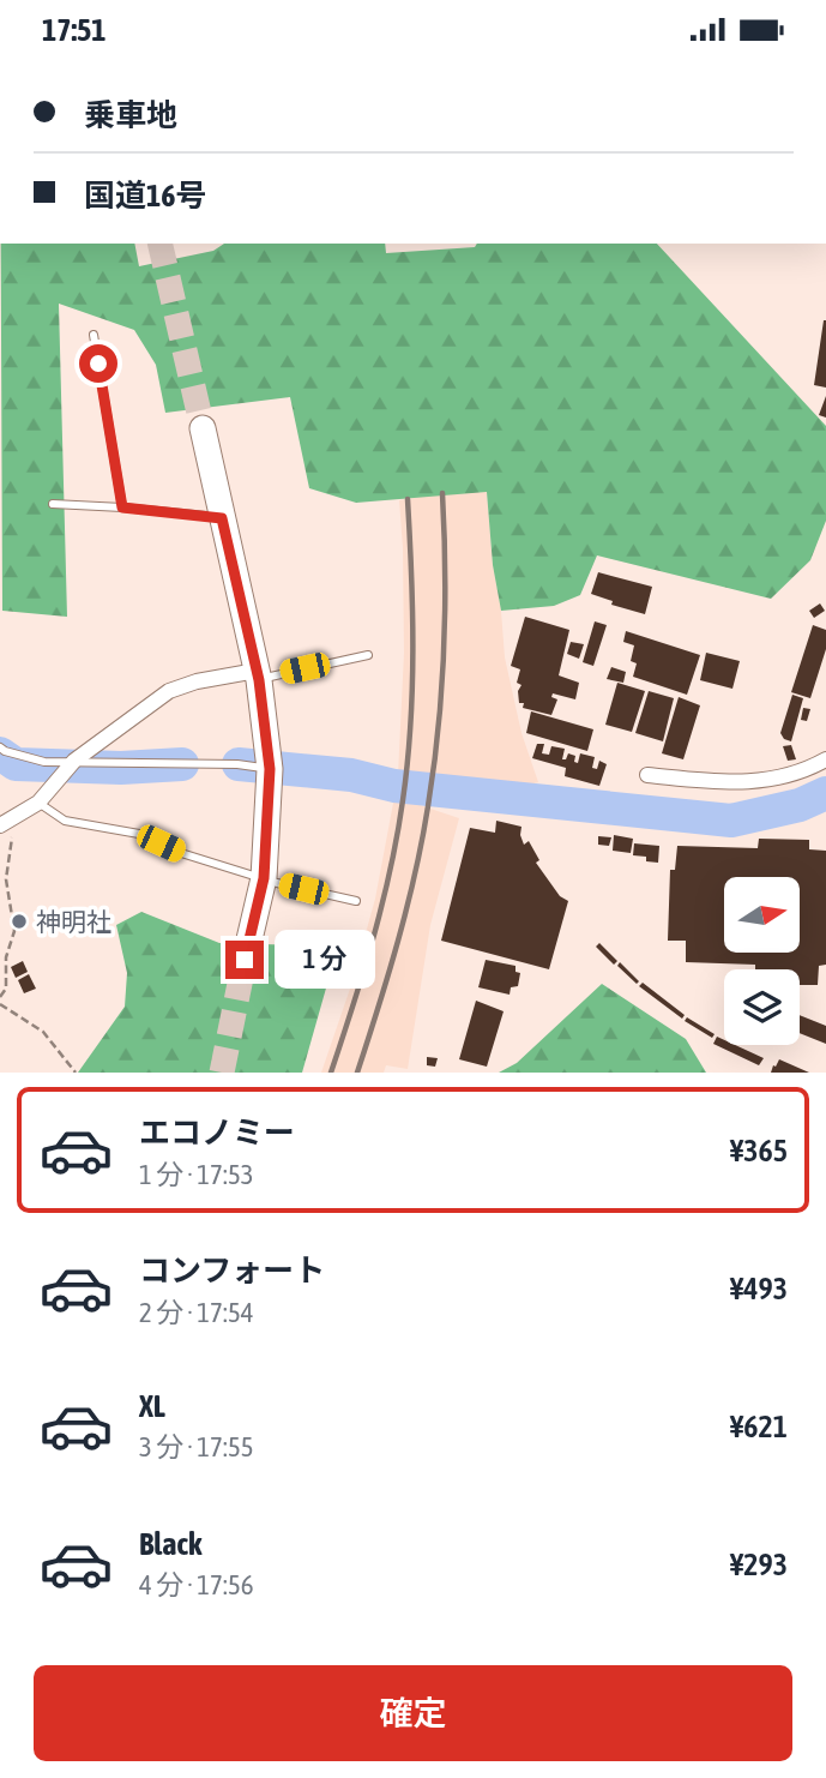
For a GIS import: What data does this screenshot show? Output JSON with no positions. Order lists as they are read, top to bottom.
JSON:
{
  "places": ["神明社"],
  "north": "right",
  "page": {
    "status": "17:51",
    "banner": ["乗車地", "国道16号"],
    "bubble": "1 分",
    "list": [
      {
        "name": "エコノミー",
        "note": "1 分 · 17:53",
        "value": "¥365"
      },
      {
        "name": "コンフォート",
        "note": "2 分 · 17:54",
        "value": "¥493"
      },
      {
        "name": "XL",
        "note": "3 分 · 17:55",
        "value": "¥621"
      },
      {
        "name": "Black",
        "note": "4 分 · 17:56",
        "value": "¥293"
      }
    ],
    "buttons": "確定"
  }
}
